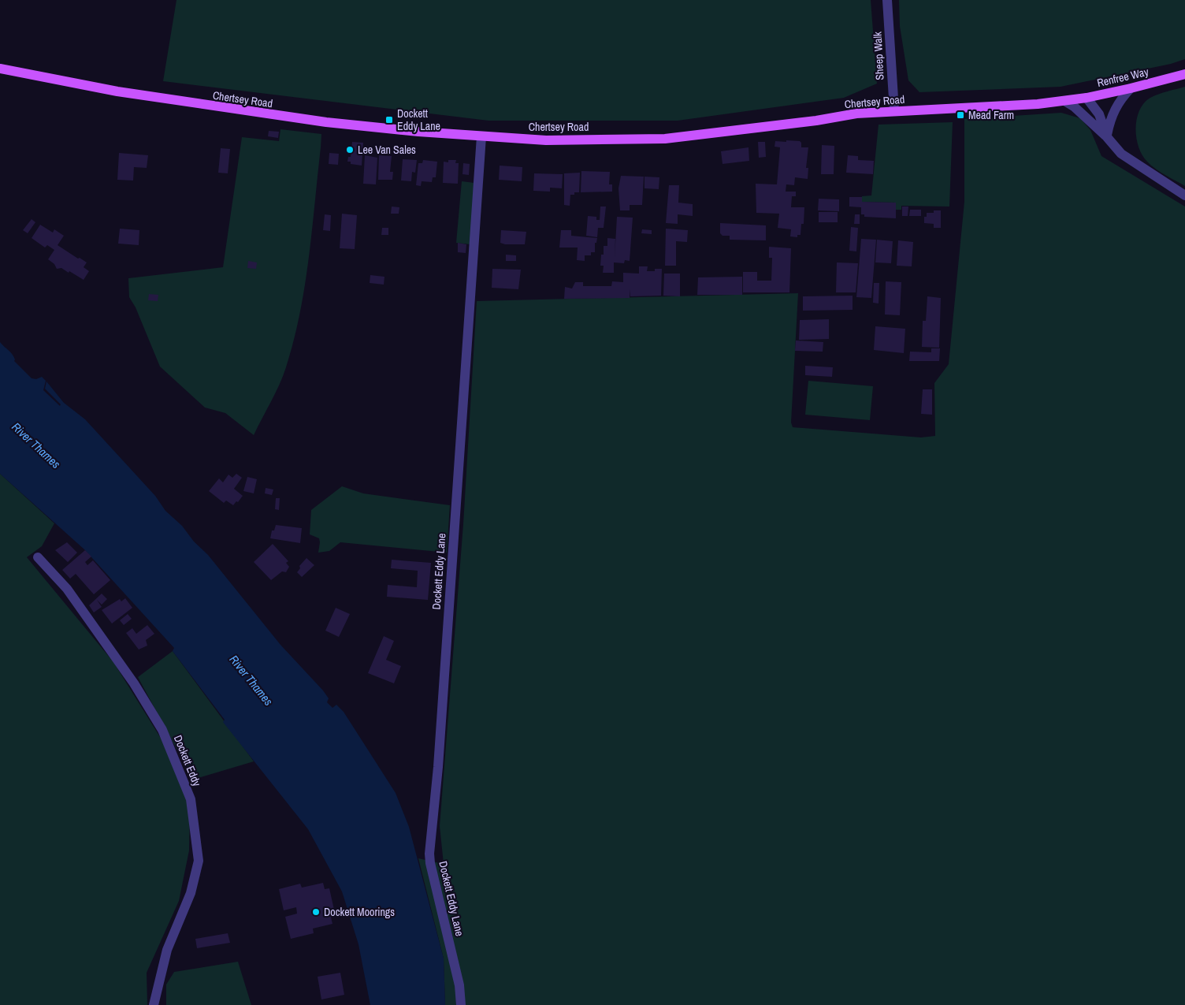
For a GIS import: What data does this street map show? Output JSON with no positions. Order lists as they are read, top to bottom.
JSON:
{
  "streets": {
    "main road": ["Renfree Way", "Chertsey Road"],
    "street": ["Sheep Walk", "Dockett Eddy Lane", "Dockett Eddy"]
  },
  "crossings": [
    ["Sheep Walk", "Chertsey Road"],
    ["Renfree Way", "Chertsey Road"],
    ["Chertsey Road", "Dockett Eddy Lane"]
  ],
  "water": ["River Thames"],
  "places": {
    "transit": ["Mead Farm", "Dockett Eddy Lane"],
    "other": ["Lee Van Sales", "Dockett Moorings"]
  }
}
